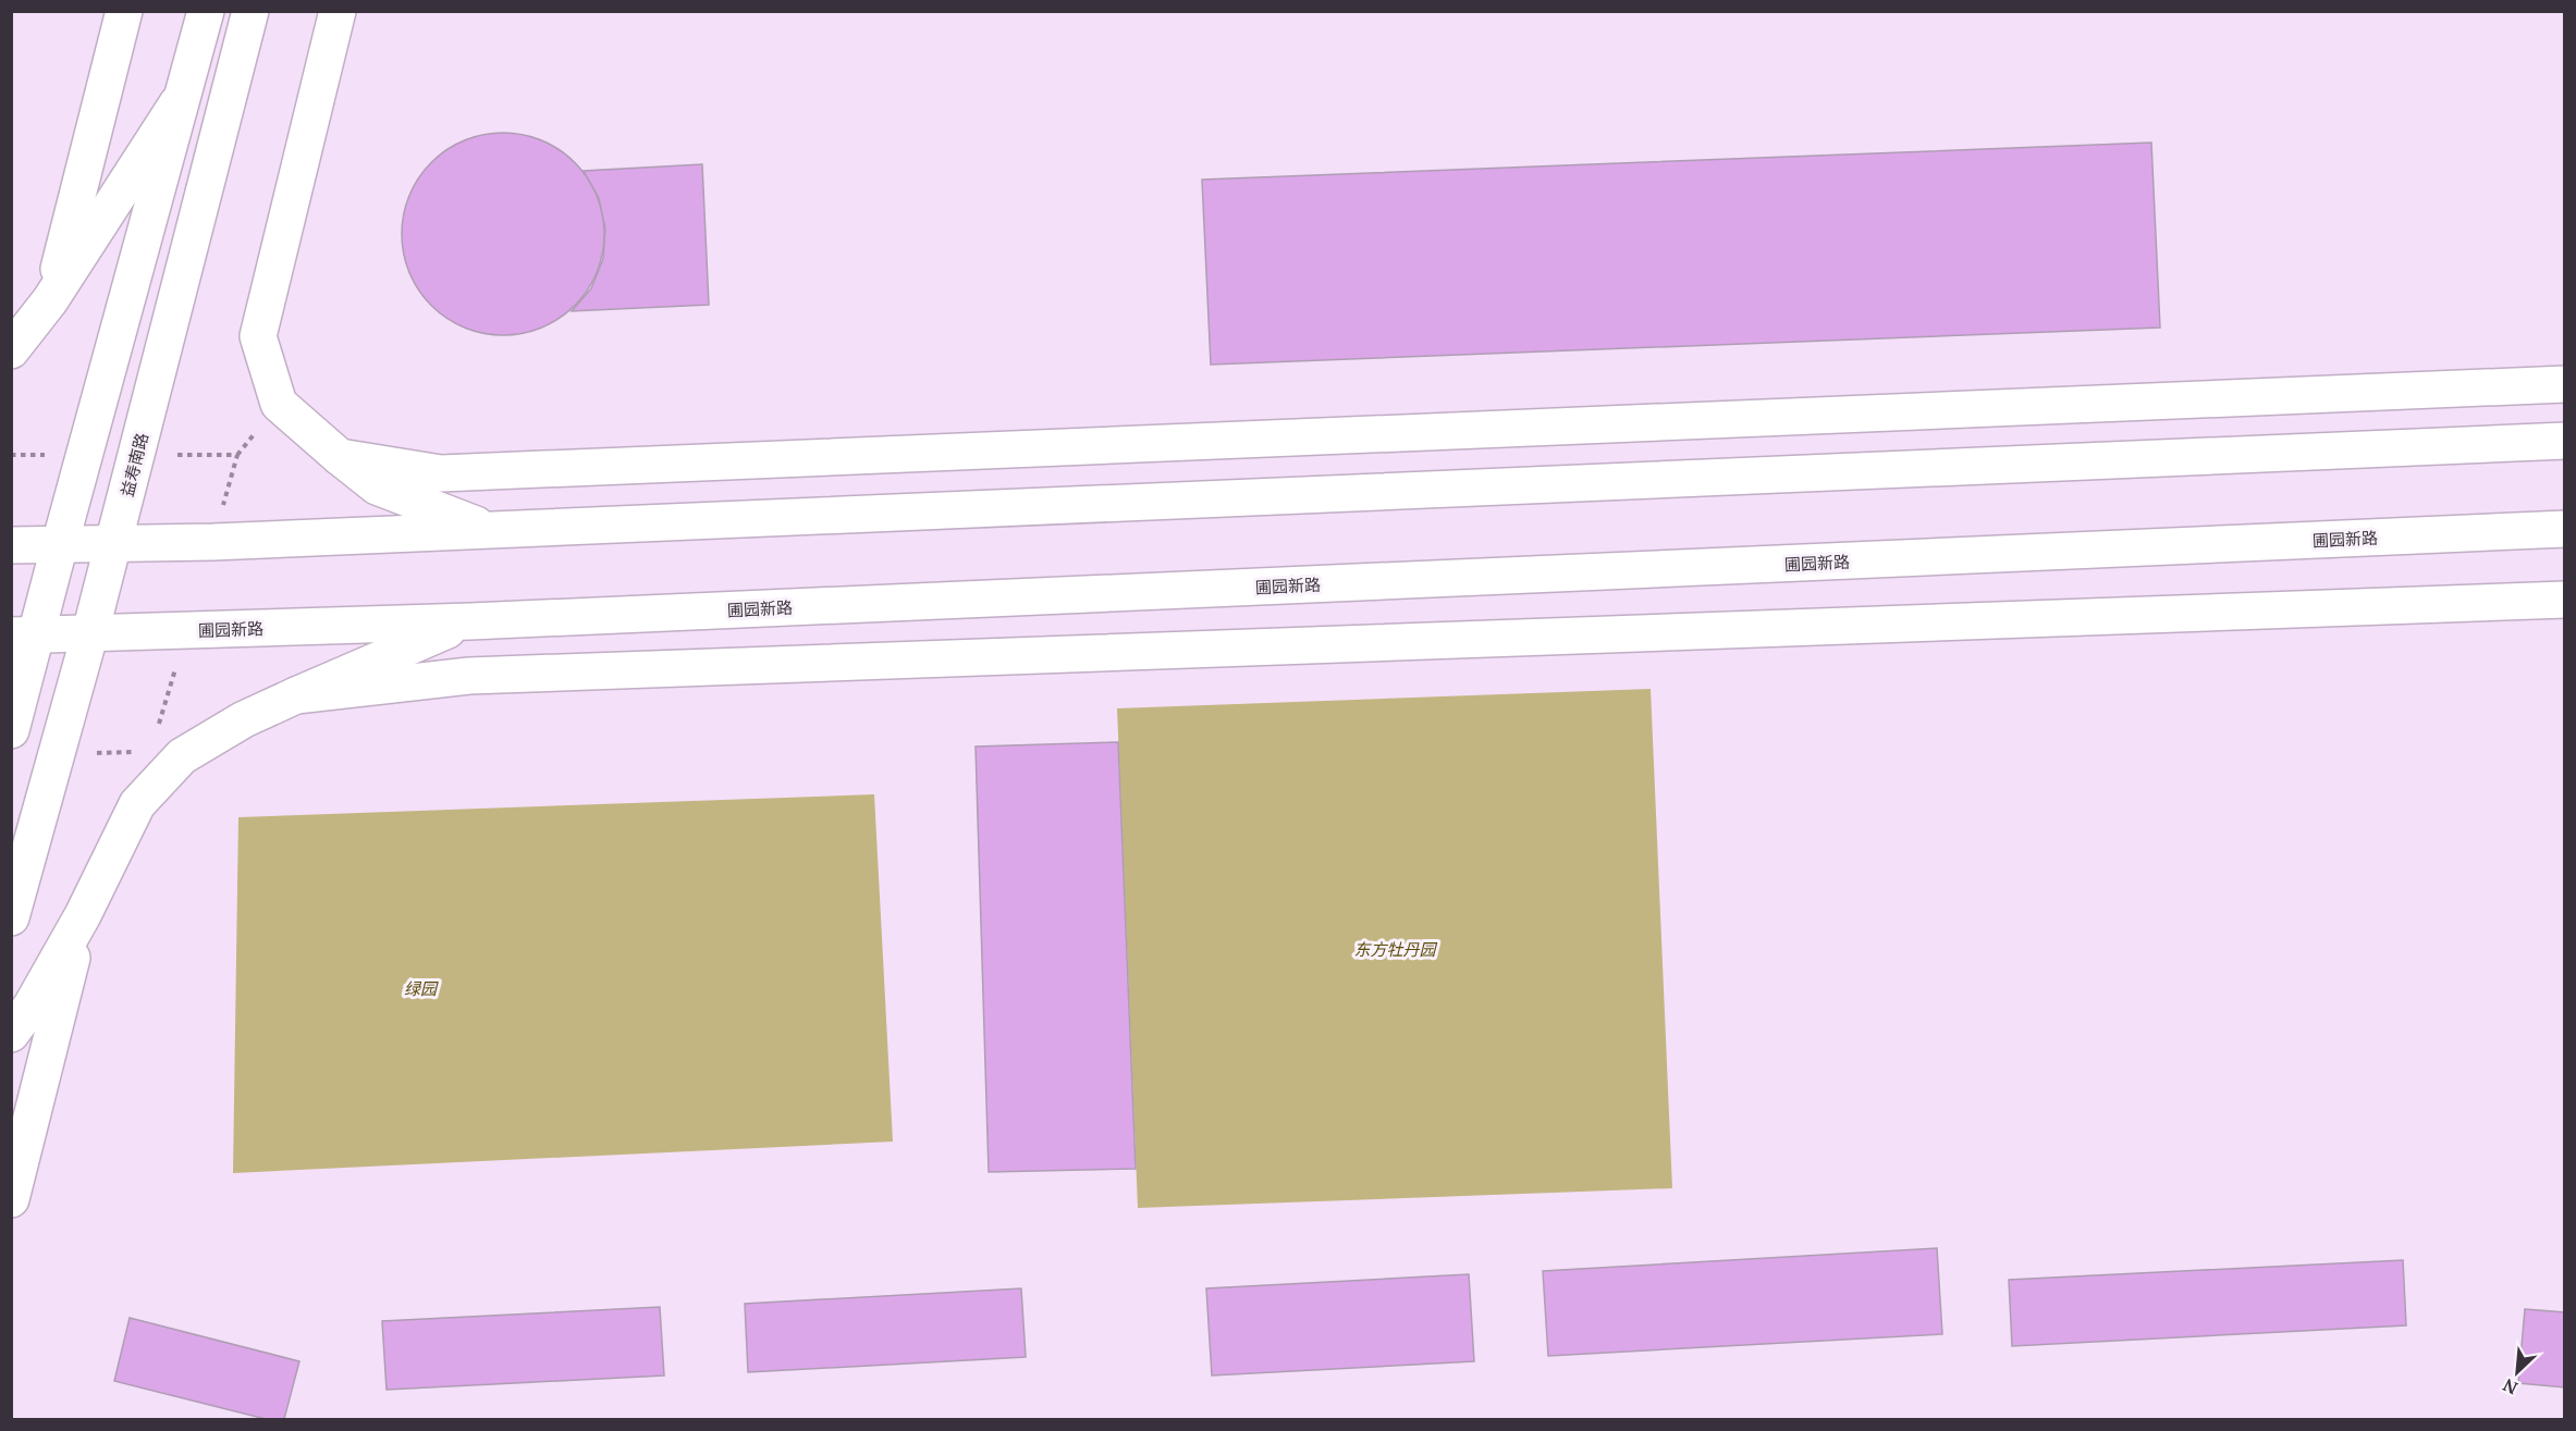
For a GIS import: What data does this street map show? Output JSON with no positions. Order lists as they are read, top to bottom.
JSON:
{
  "streets": {
    "street": ["益寿南路", "圃园新路"]
  },
  "crossings": [
    ["益寿南路", "圃园新路"]
  ],
  "parks": ["东方牡丹园", "绿园"],
  "north": "bottom left"
}
